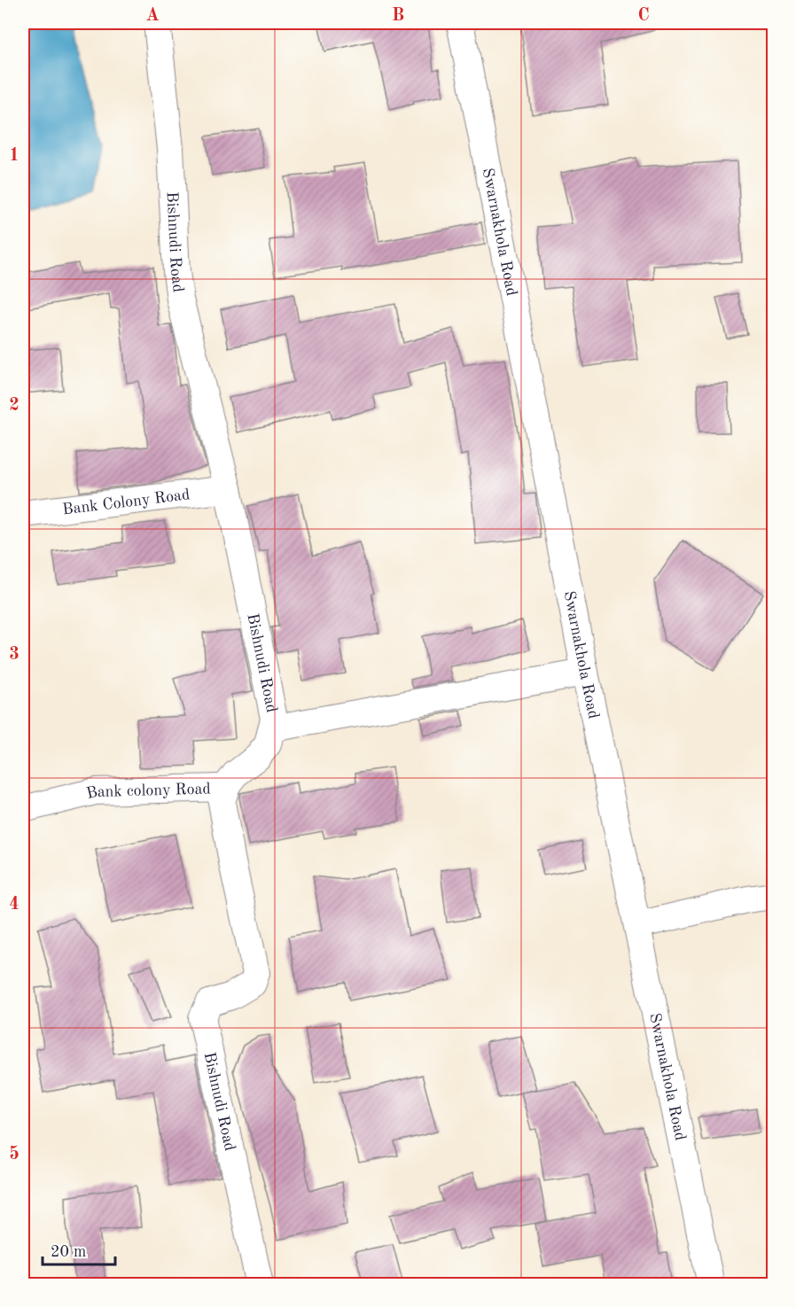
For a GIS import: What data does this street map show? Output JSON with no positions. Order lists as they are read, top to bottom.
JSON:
{
  "streets": {
    "street": [
      "Swarnakhola Road",
      "Bishnudi Road",
      "Bank Colony Road",
      "Bank colony Road"
    ]
  },
  "crossings": [
    ["Bishnudi Road", "Bank Colony Road"],
    ["Bishnudi Road", "Bank colony Road"]
  ],
  "scale_bar": "20 m",
  "grid": {
    "columns": ["A", "B", "C"],
    "rows": [
      "1",
      "2",
      "3",
      "4",
      "5"
    ]
  }
}
